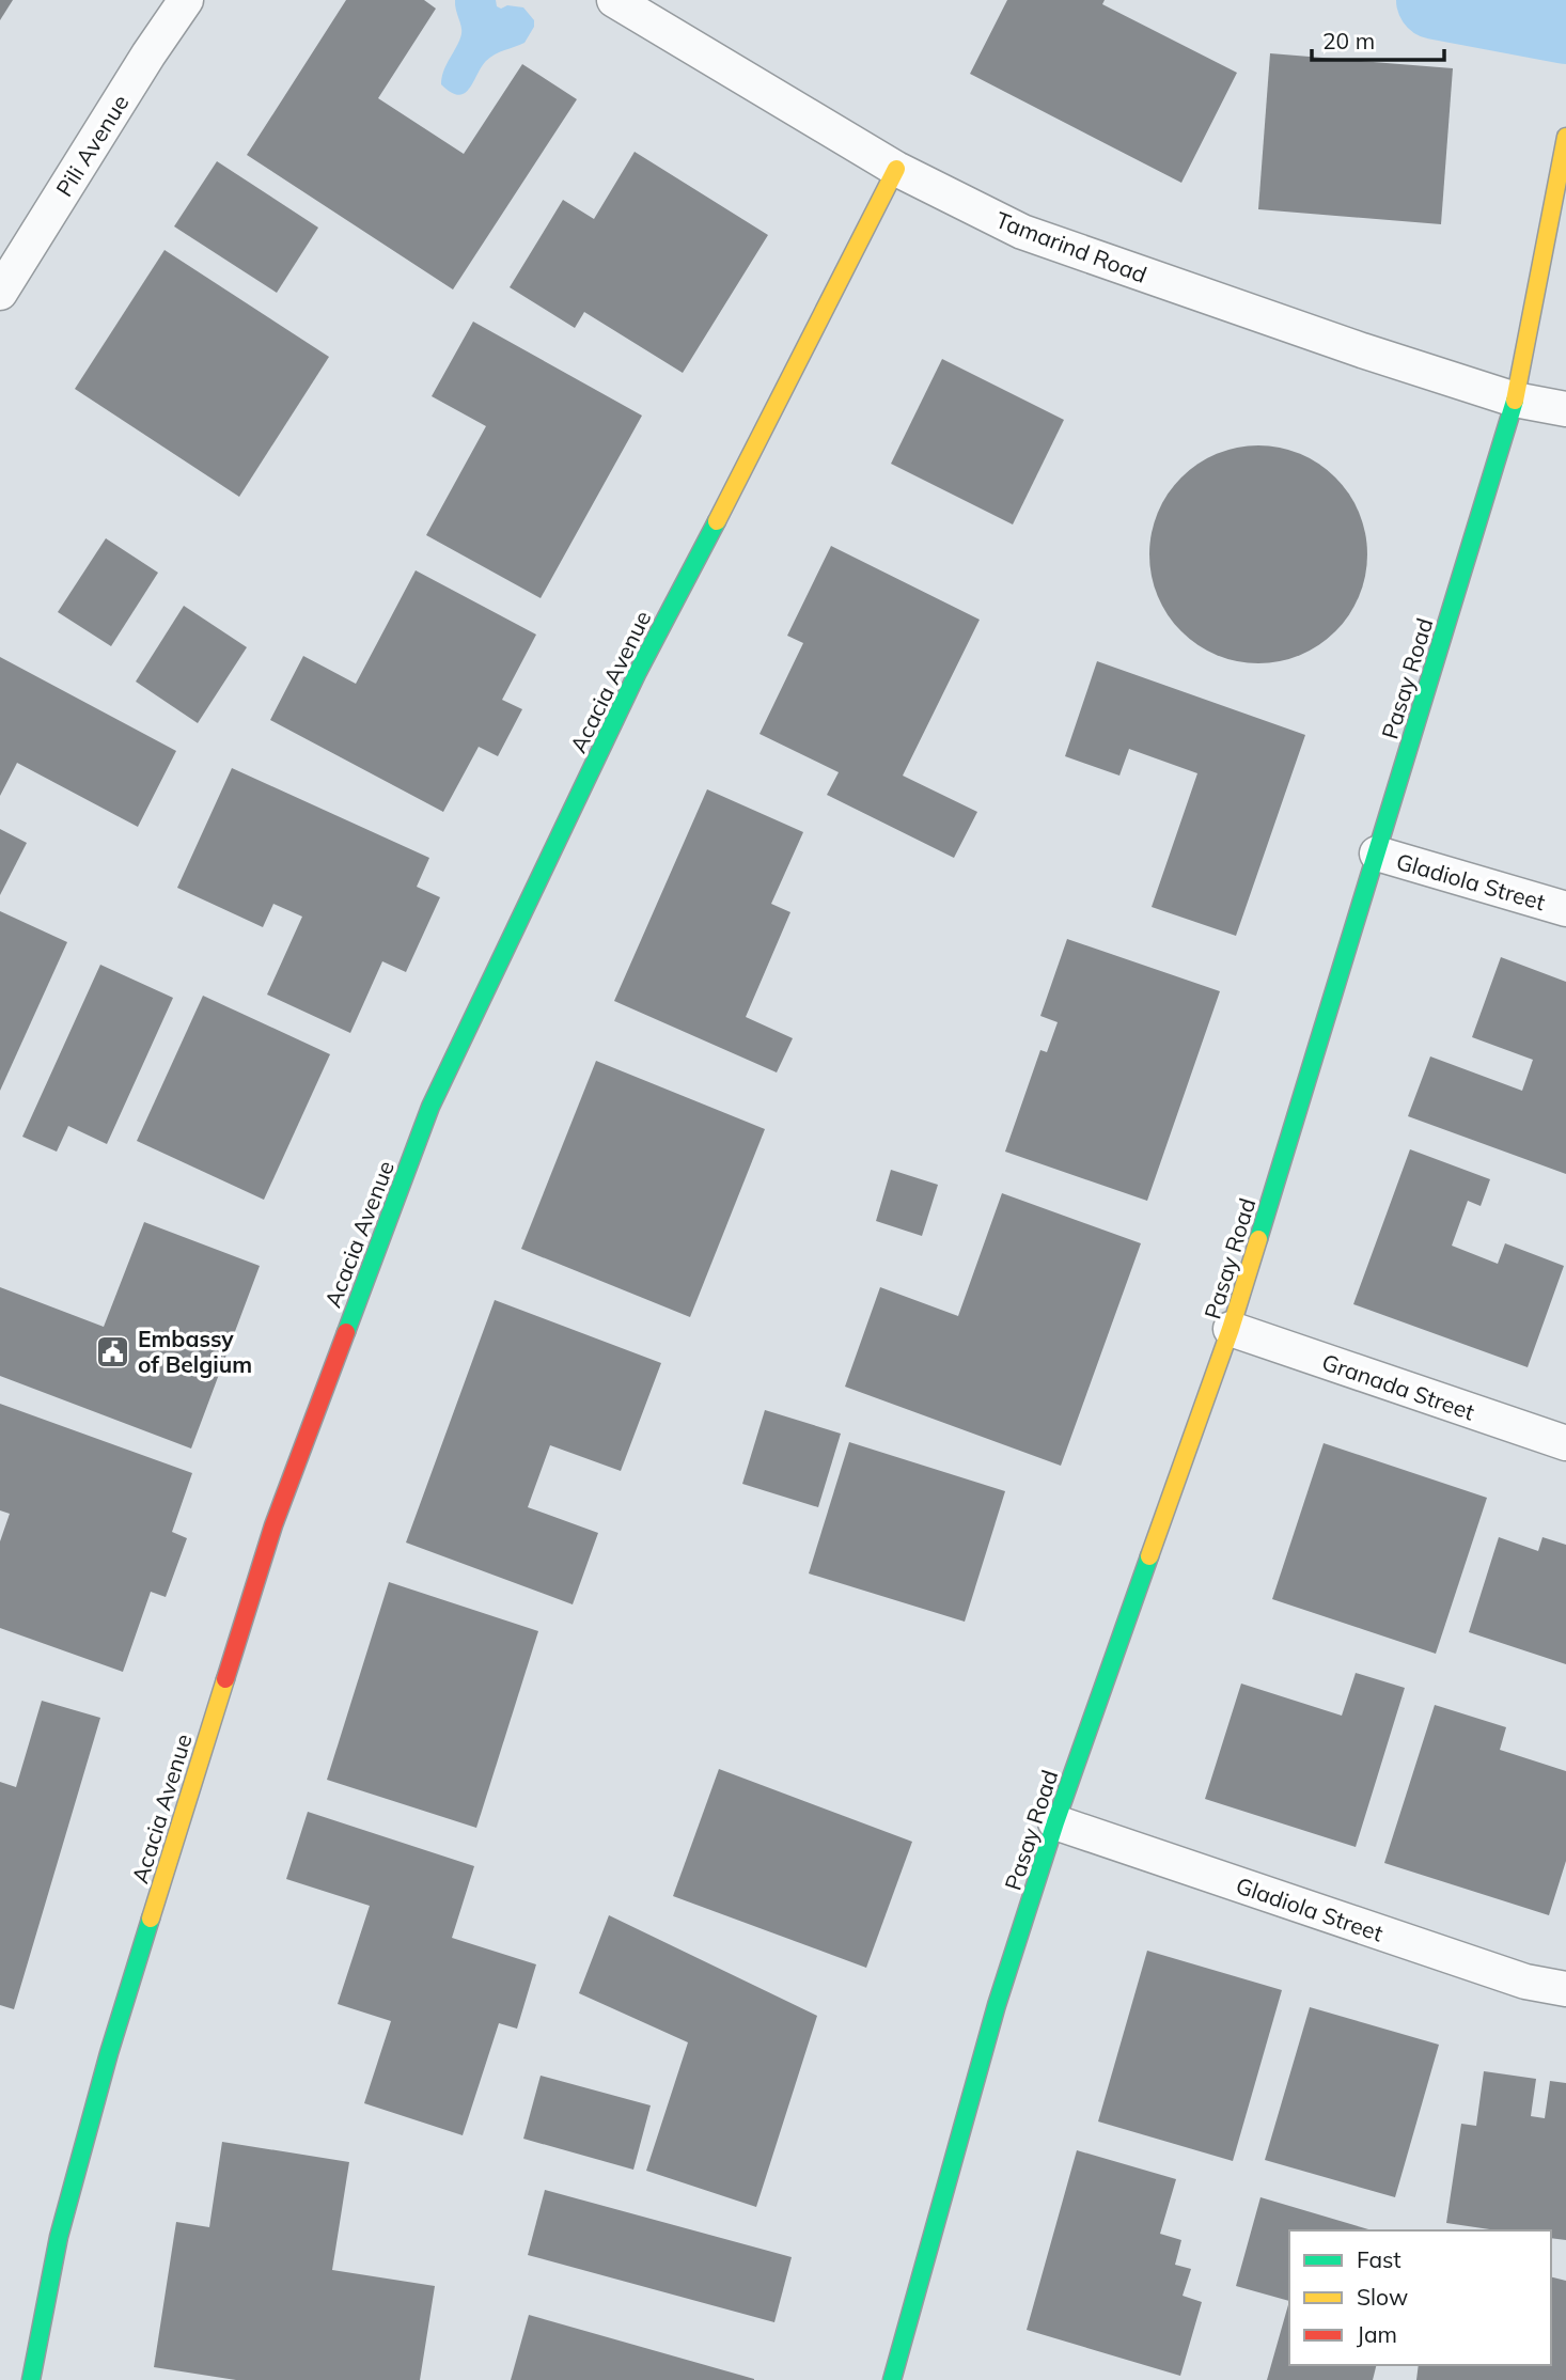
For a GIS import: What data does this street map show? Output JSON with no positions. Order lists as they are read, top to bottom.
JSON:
{
  "streets": {
    "street": [
      "Pili Avenue",
      "Tamarind Road",
      "Pasay Road",
      "Acacia Avenue",
      "Gladiola Street",
      "Granada Street"
    ]
  },
  "crossings": [
    ["Tamarind Road", "Pasay Road"],
    ["Tamarind Road", "Acacia Avenue"],
    ["Pasay Road", "Gladiola Street"],
    ["Pasay Road", "Granada Street"]
  ],
  "places": {
    "public building": ["Embassy of Belgium"]
  },
  "legend": ["Fast", "Slow", "Jam"],
  "scale_bar": "20 m"
}
